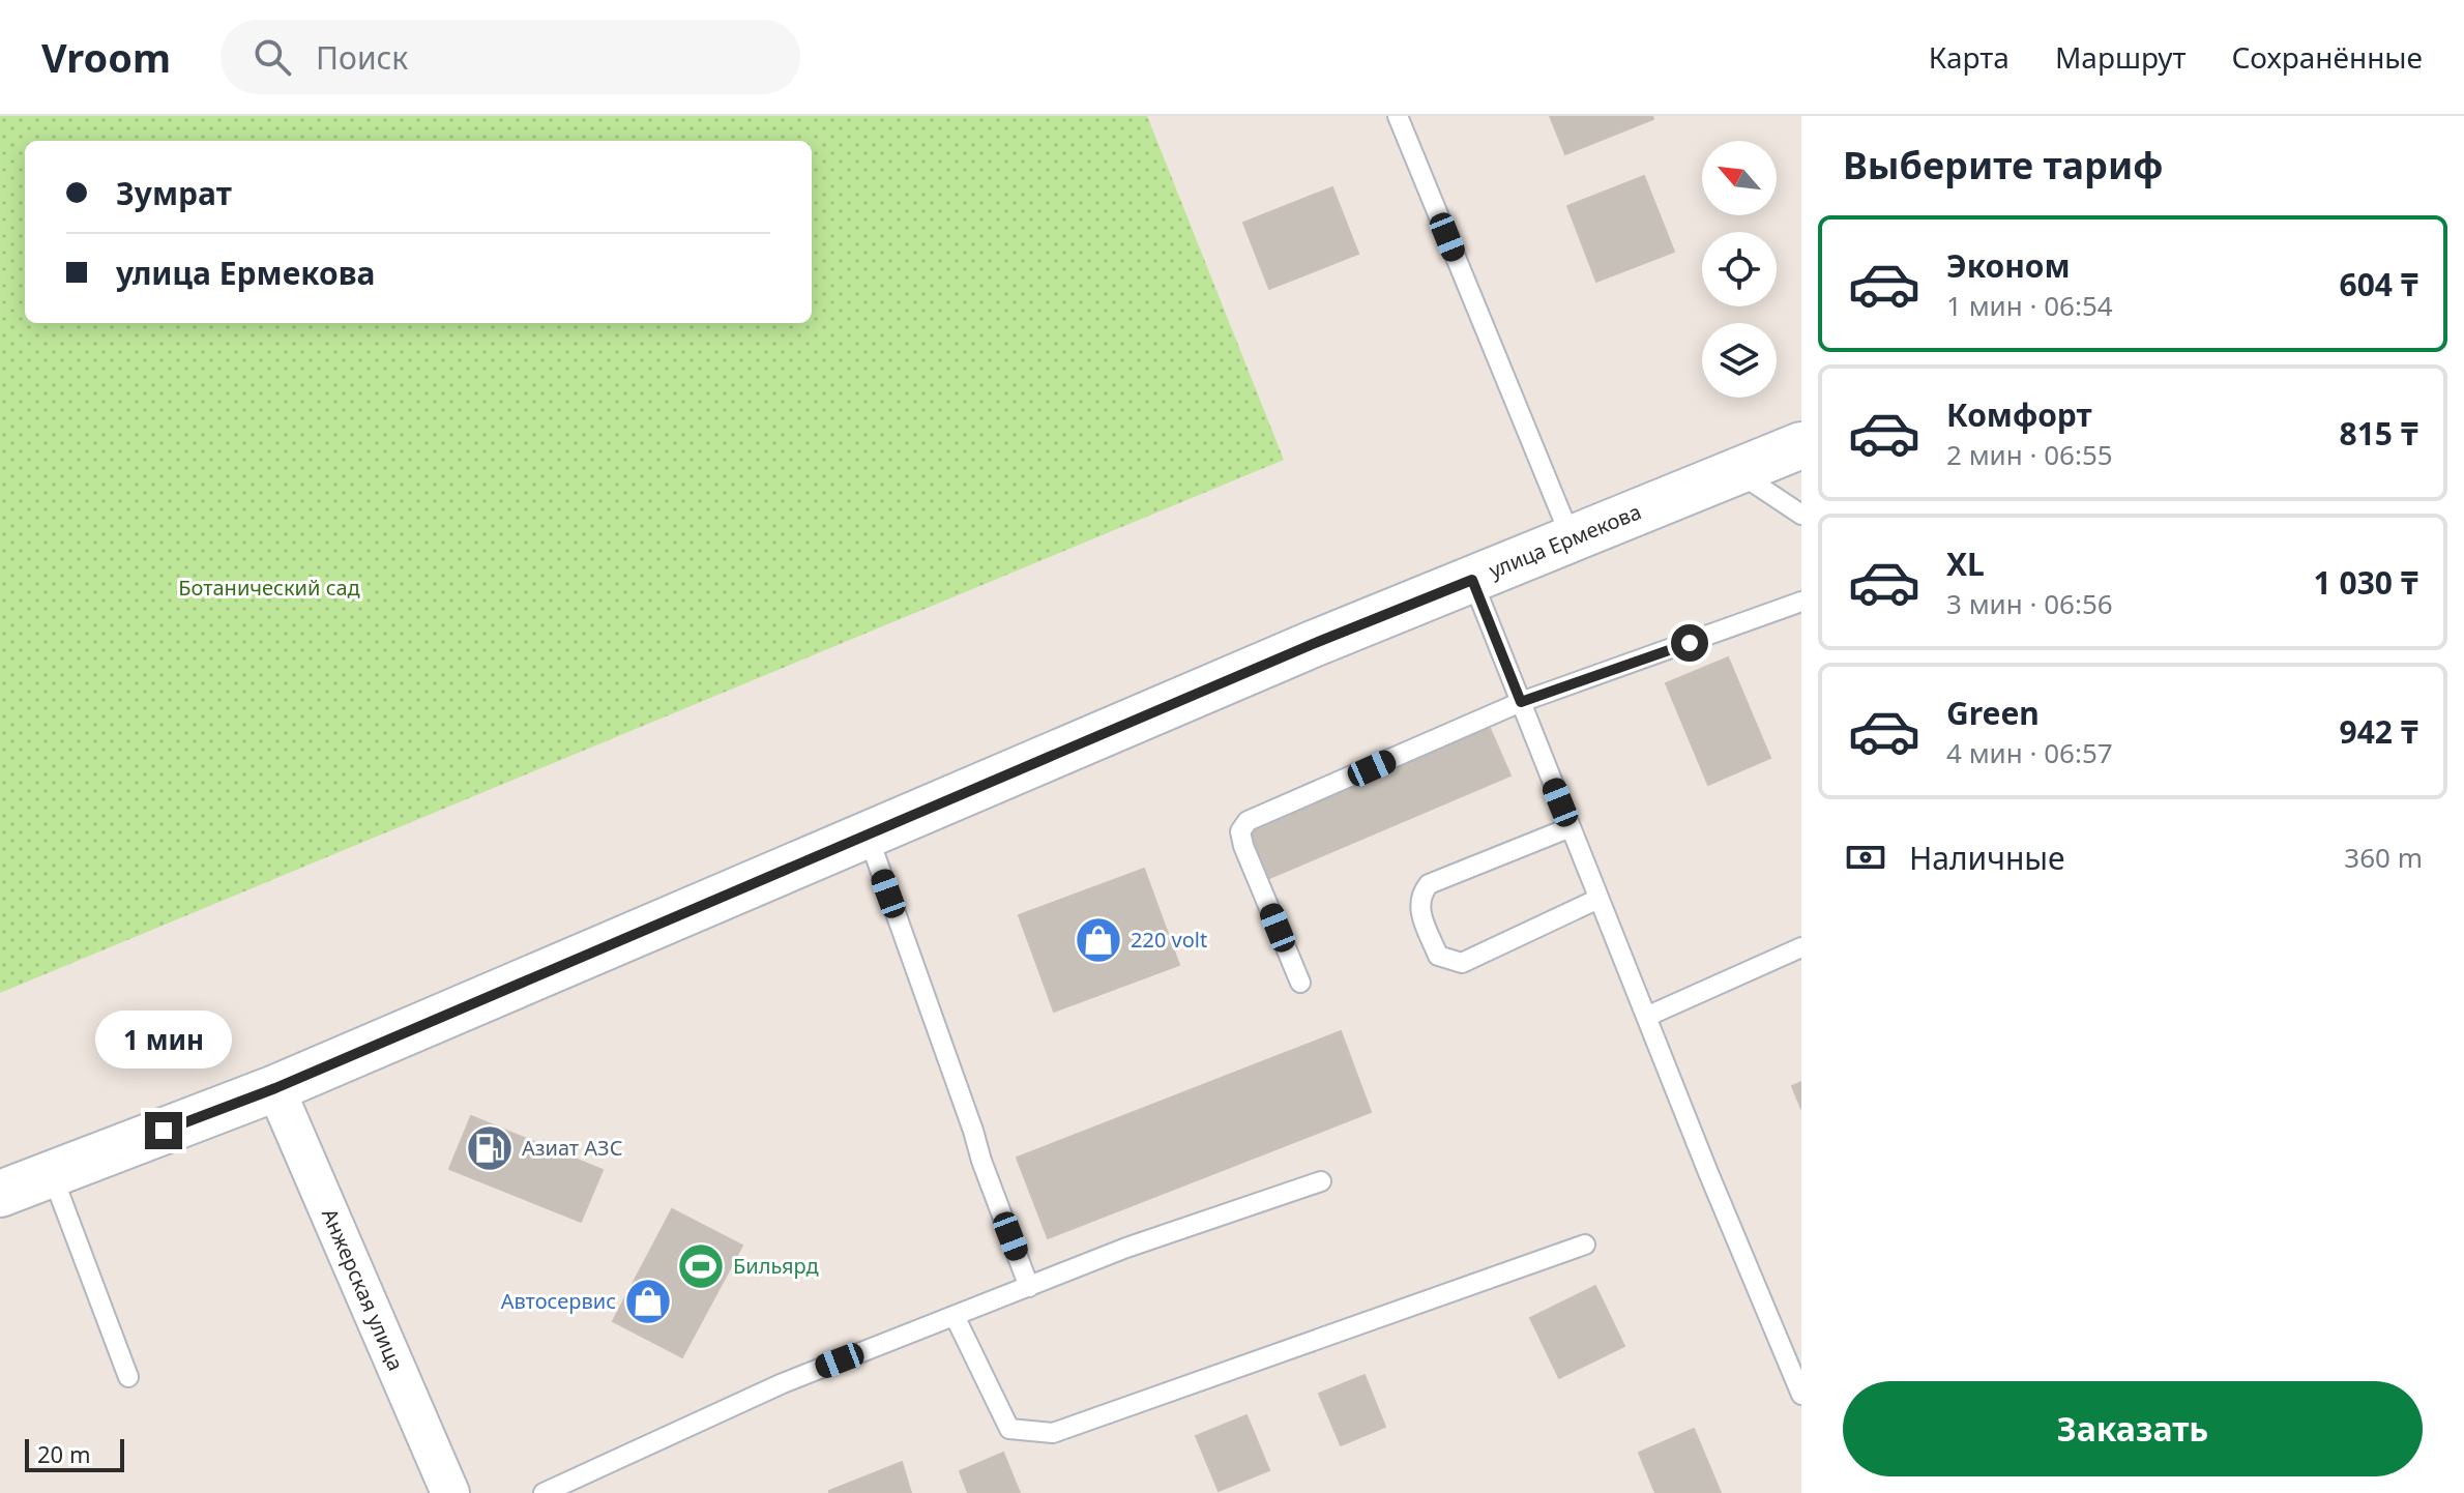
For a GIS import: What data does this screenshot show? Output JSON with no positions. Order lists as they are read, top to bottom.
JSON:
{
  "streets": {
    "main road": ["улица Ермекова"],
    "street": ["Анжерская улица"]
  },
  "crossings": [
    ["улица Ермекова", "Анжерская улица"]
  ],
  "parks": ["Ботанический сад"],
  "places": {
    "shop": ["220 volt", "Автосервис"],
    "fuel station": ["Азиат АЗС"],
    "sports": ["Бильярд"]
  },
  "scale_bar": "20 m",
  "north": "top left",
  "page": {
    "header": "Vroom",
    "search": "Поиск",
    "nav": ["Карта", "Маршрут", "Сохранённые"],
    "heading": "Выберите тариф",
    "banner": ["Зумрат", "улица Ермекова"],
    "list": [
      {
        "name": "Эконом",
        "note": "1 мин · 06:54",
        "value": "604 ₸"
      },
      {
        "name": "Комфорт",
        "note": "2 мин · 06:55",
        "value": "815 ₸"
      },
      {
        "name": "XL",
        "note": "3 мин · 06:56",
        "value": "1 030 ₸"
      },
      {
        "name": "Green",
        "note": "4 мин · 06:57",
        "value": "942 ₸"
      }
    ],
    "pay": ["Наличные", "360 m"],
    "bubble": "1 мин",
    "buttons": "Заказать",
    "scale": "20 m"
  }
}
